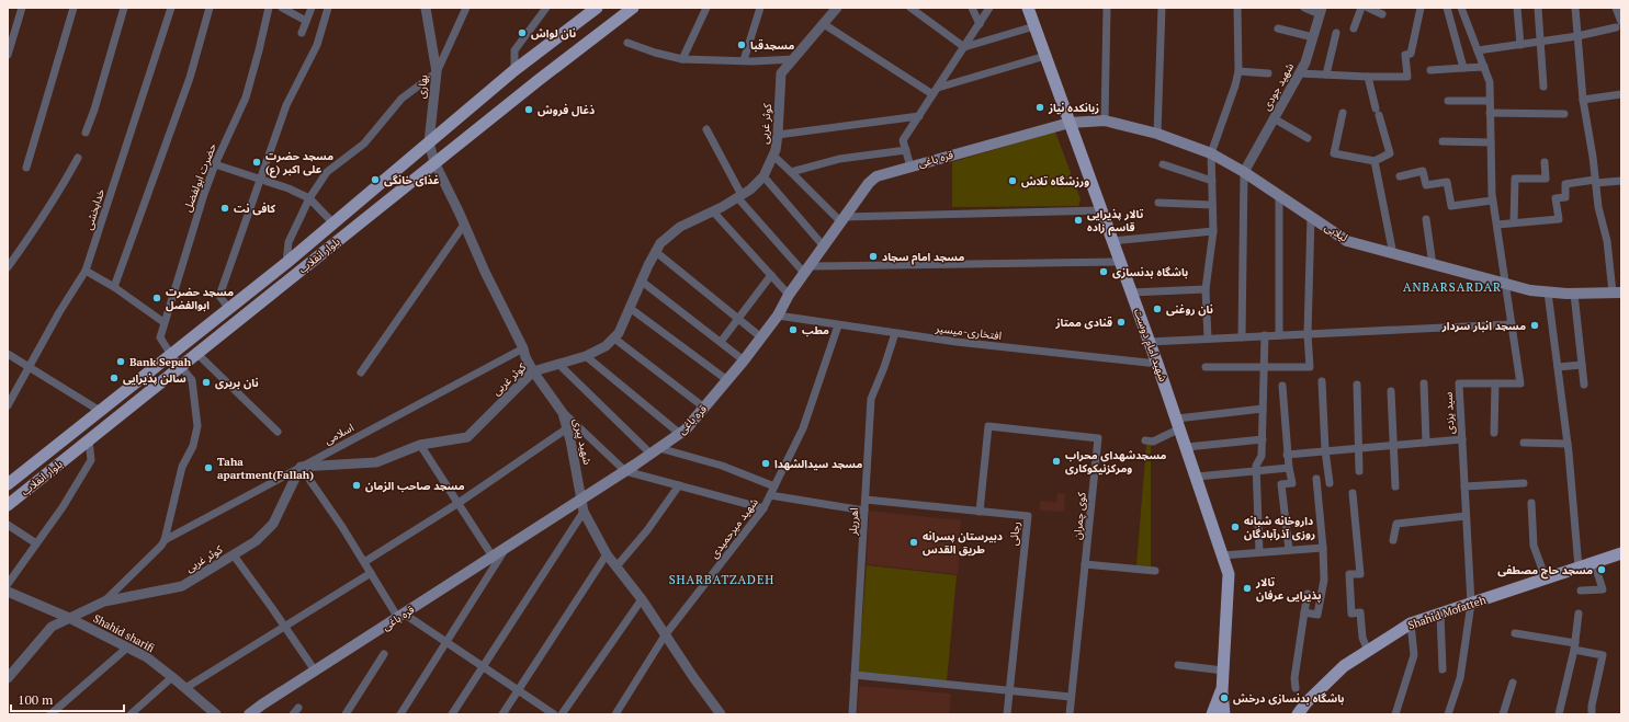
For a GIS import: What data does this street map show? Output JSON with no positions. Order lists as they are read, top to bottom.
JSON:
{
  "streets": {
    "main road": [
      "قره باغی",
      "لیلابی",
      "بلوار انقلاب",
      "شهید امام دوست",
      "Shahid Mofatteh"
    ],
    "street": [
      "بهاری",
      "شهید جودی",
      "کوثر غربی",
      "حضرت ابولفضل",
      "خدابخشی",
      "افتخاری-میسیر",
      "سید یزدی",
      "اسلامی",
      "شهید پیری",
      "کوی چمران",
      "اهرریلر",
      "شهید میرحمیدی",
      "رجائی",
      "Shahid sharifi"
    ]
  },
  "crossings": [
    ["بهاری", "بلوار انقلاب"],
    ["بهاری", "شهید پیری"],
    ["شهید جودی", "لیلابی"],
    ["کوثر غربی", "اسلامی"],
    ["کوثر غربی", "شهید پیری"],
    ["کوثر غربی", "Shahid sharifi"],
    ["قره باغی", "لیلابی"],
    ["قره باغی", "افتخاری-میسیر"],
    ["قره باغی", "شهید امام دوست"],
    ["قره باغی", "شهید پیری"],
    ["حضرت ابولفضل", "بلوار انقلاب"],
    ["حضرت ابولفضل", "اسلامی"],
    ["لیلابی", "شهید امام دوست"],
    ["لیلابی", "سید یزدی"],
    ["بلوار انقلاب", "اسلامی"],
    ["بلوار انقلاب", "شهید پیری"],
    ["افتخاری-میسیر", "شهید امام دوست"],
    ["افتخاری-میسیر", "اهرریلر"],
    ["افتخاری-میسیر", "شهید میرحمیدی"],
    ["سید یزدی", "Shahid Mofatteh"],
    ["اسلامی", "شهید پیری"],
    ["شهید پیری", "شهید میرحمیدی"],
    ["کوی چمران", "رجائی"],
    ["اهرریلر", "رجائی"]
  ],
  "districts": ["ANBARSARDAR", "SHARBATZADEH"],
  "places": [
    "نان لواش",
    "مسجدقبا",
    "زبانکده نیاز",
    "ذغال فروش",
    "مسجد حضرت علی اکبر (ع)",
    "غذای خانگی",
    "ورزشگاه تلاش",
    "کافی نت",
    "تالار پذیرایی قاسم زاده",
    "مسجد امام سجاد",
    "باشگاه بدنسازی",
    "مسجد حضرت ابوالفضل",
    "نان روغنی",
    "قنادی ممتاز",
    "مسجد انبار سردار",
    "مطب",
    "Bank Sepah",
    "سالن پذیرایی",
    "نان بربری",
    "مسجدشهدای محراب ومرکزنیکوکاری",
    "مسجد سیدالشهدا",
    "Taha apartment(Fallah)",
    "مسجد صاحب الزمان",
    "داروخانه شبانه روزی آذرآبادگان",
    "دبیرستان پسرانه طریق القدس",
    "مسجد حاج مصطفی",
    "تالار پذیرایی عرفان",
    "باشگاه بدنسازی درخش"
  ],
  "scale_bar": "100 m"
}
